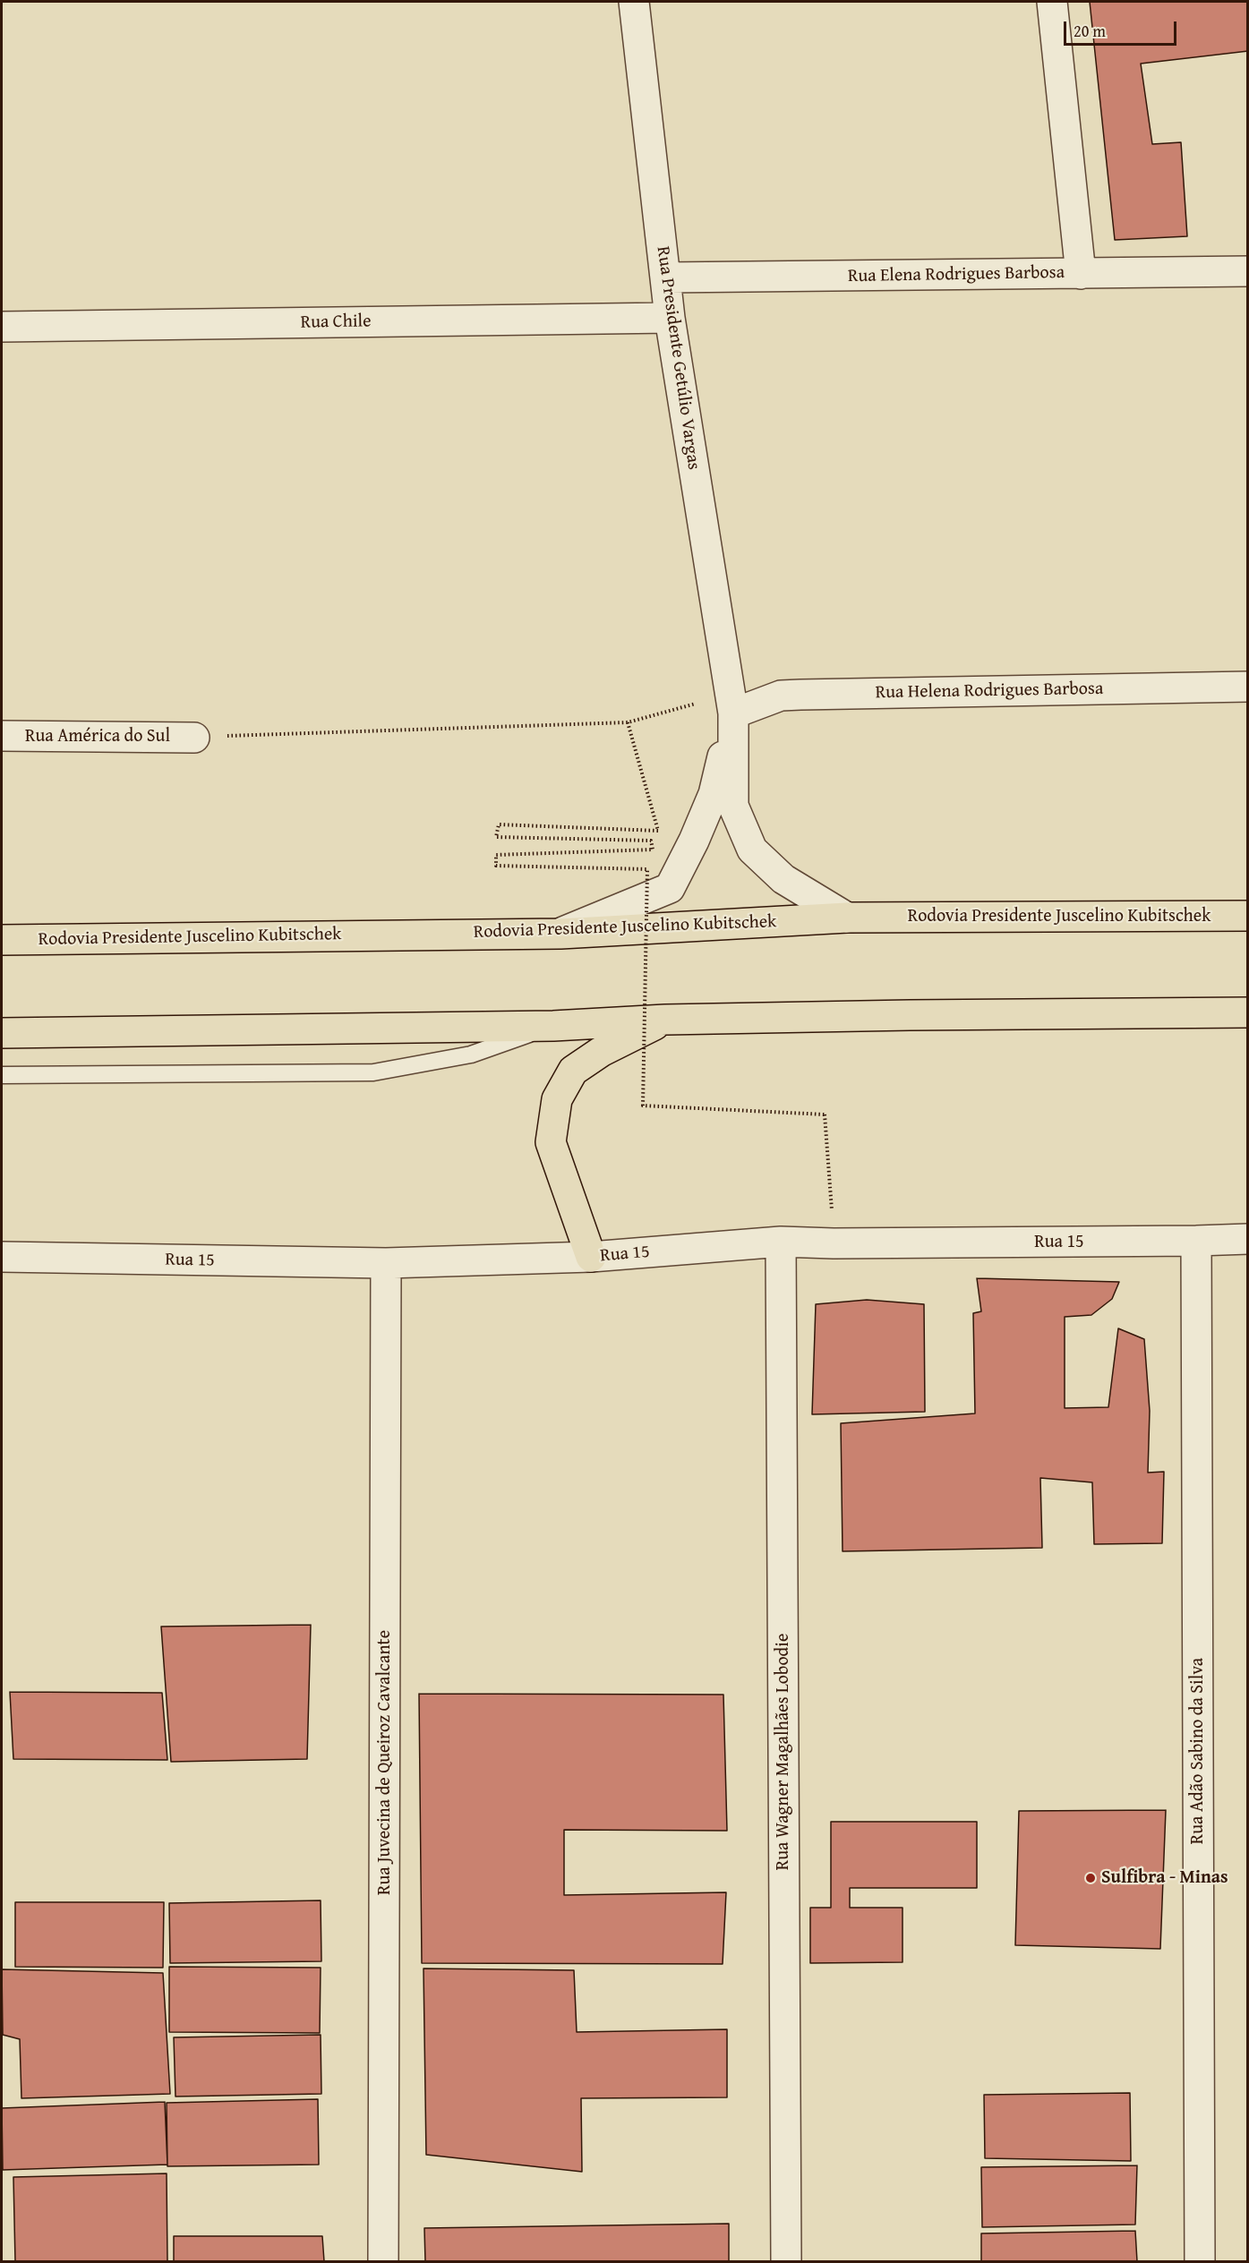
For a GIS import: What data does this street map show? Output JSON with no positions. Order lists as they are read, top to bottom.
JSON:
{
  "streets": {
    "highway": ["Rodovia Presidente Juscelino Kubitschek"],
    "street": [
      "Rua Elena Rodrigues Barbosa",
      "Rua Chile",
      "Rua Presidente Getúlio Vargas",
      "Rua Helena Rodrigues Barbosa",
      "Rua América do Sul",
      "Rua 15",
      "Rua Adão Sabino da Silva",
      "Rua Wagner Magalhães Lobodie",
      "Rua Juvecina de Queiroz Cavalcante"
    ]
  },
  "crossings": [
    ["Rua Elena Rodrigues Barbosa", "Rua Presidente Getúlio Vargas"],
    ["Rua Chile", "Rua Presidente Getúlio Vargas"],
    ["Rua Presidente Getúlio Vargas", "Rua Helena Rodrigues Barbosa"],
    ["Rua Presidente Getúlio Vargas", "Rodovia Presidente Juscelino Kubitschek"],
    ["Rua 15", "Rua Adão Sabino da Silva"],
    ["Rua 15", "Rua Wagner Magalhães Lobodie"],
    ["Rua 15", "Rua Juvecina de Queiroz Cavalcante"]
  ],
  "places": ["Sulfibra - Minas"],
  "scale_bar": "20 m"
}
